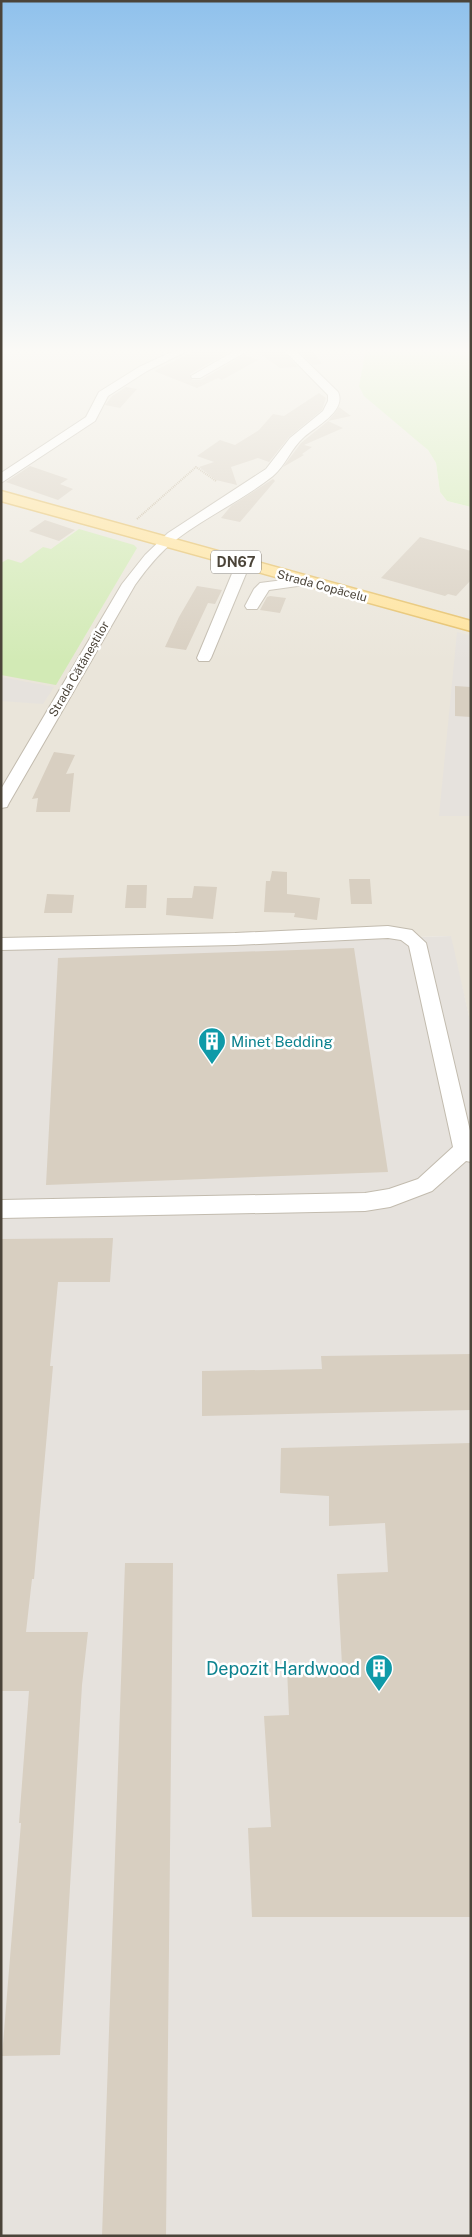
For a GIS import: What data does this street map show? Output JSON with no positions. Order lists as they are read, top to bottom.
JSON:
{
  "streets": {
    "main road": ["DN67", "Strada Copăcelu"],
    "street": ["Strada Cătăneștilor"]
  },
  "crossings": [
    ["Strada Copăcelu", "Strada Cătăneștilor"]
  ],
  "places": {
    "building": ["Minet Bedding", "Depozit Hardwood"]
  }
}
